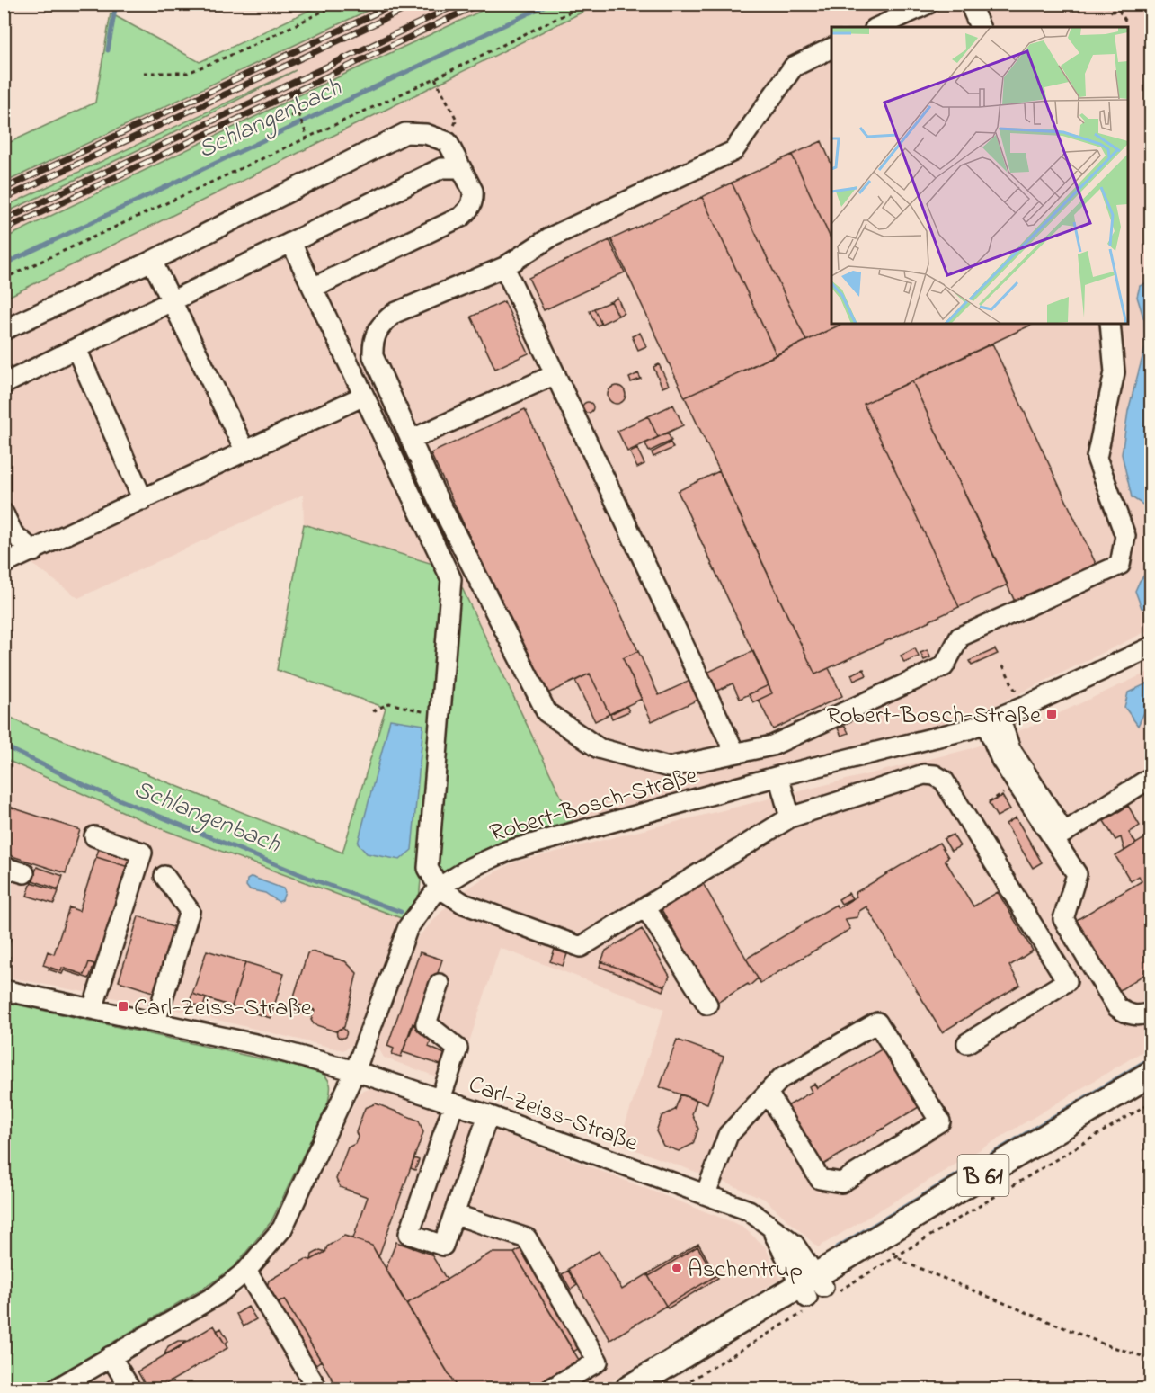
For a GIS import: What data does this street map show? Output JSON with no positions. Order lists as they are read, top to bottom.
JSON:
{
  "streets": {
    "main road": ["B 61"],
    "street": ["Robert-Bosch-Straße", "Carl-Zeiss-Straße"]
  },
  "crossings": [
    ["Robert-Bosch-Straße", "Carl-Zeiss-Straße"],
    ["Carl-Zeiss-Straße", "B 61"]
  ],
  "water": ["Schlangenbach"],
  "places": {
    "transit": ["Robert-Bosch-Straße", "Carl-Zeiss-Straße"],
    "other": ["Aschentrup"]
  }
}
